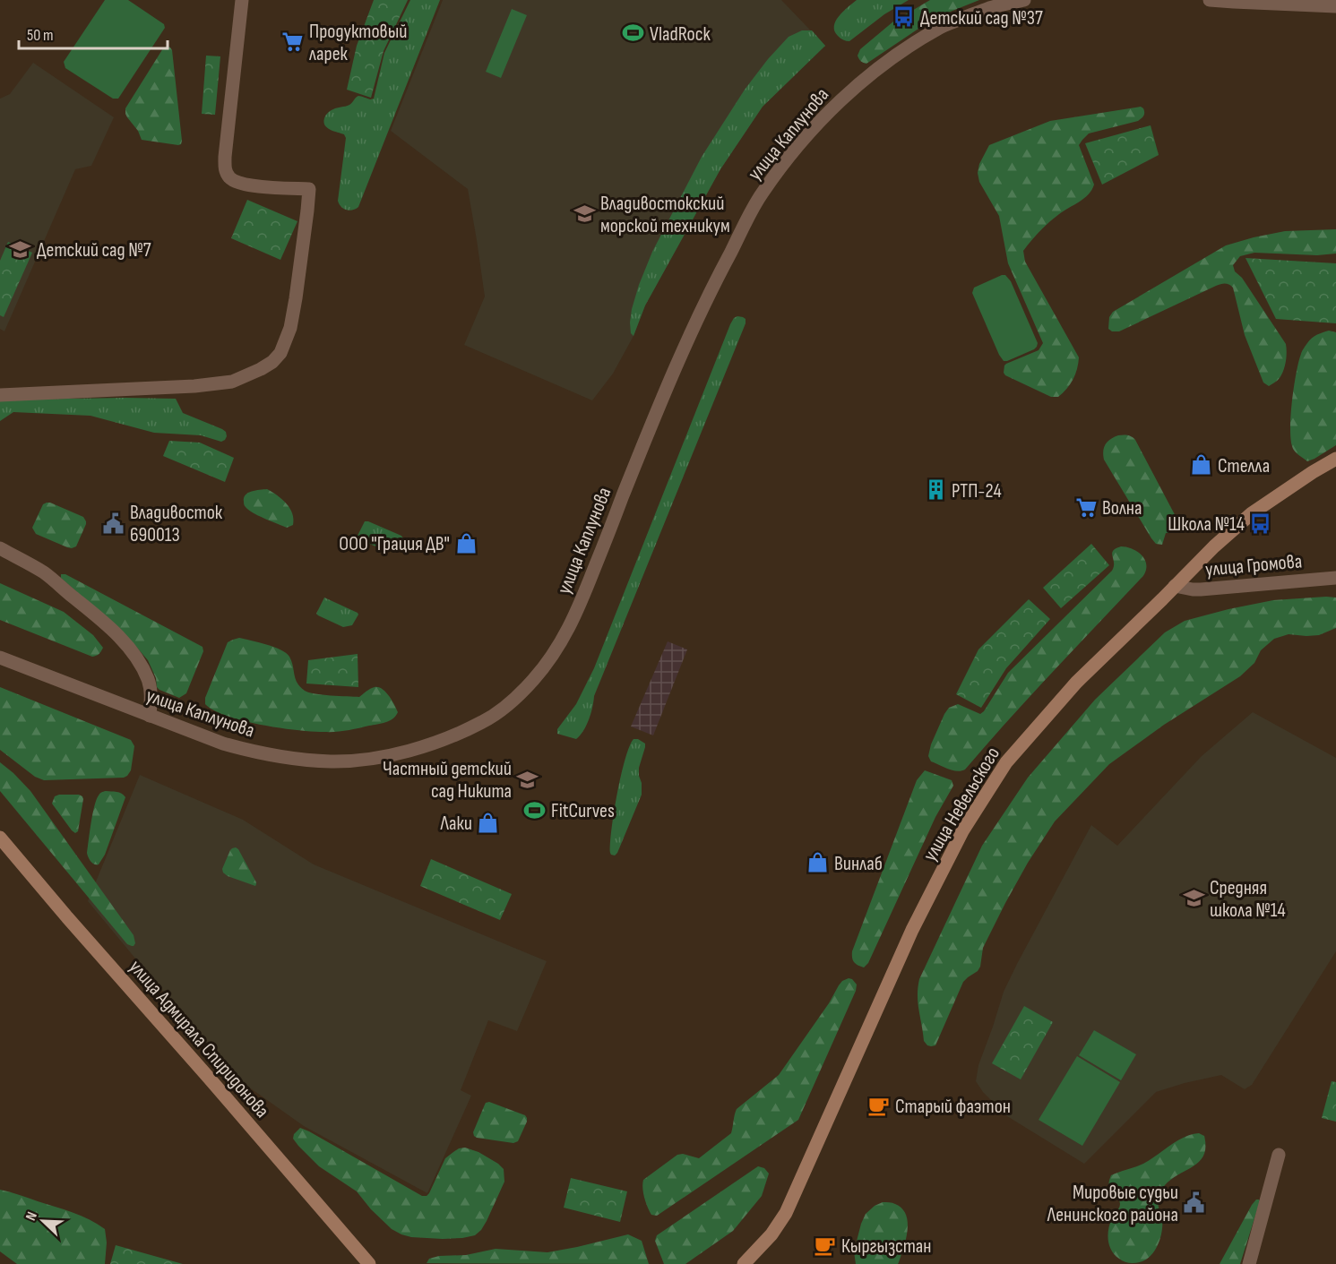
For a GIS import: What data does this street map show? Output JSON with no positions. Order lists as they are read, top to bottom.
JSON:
{
  "streets": {
    "main road": ["улица Невельского", "улица Адмирала Спиридонова"],
    "street": ["улица Каплунова", "улица Громова"]
  },
  "crossings": [
    ["улица Громова", "улица Невельского"]
  ],
  "places": {
    "bus stop": ["Детский сад №37", "Школа №14"],
    "sports": ["VladRock", "FitCurves"],
    "supermarket": ["Продуктовый ларек", "Волна"],
    "school or university": [
      "Владивостокский морской техникум",
      "Детский сад №7",
      "Частный детский сад Никита",
      "Средняя школа №14"
    ],
    "shop": [
      "Стелла",
      "ООО \"Грация ДВ\"",
      "Лаки",
      "Винлаб"
    ],
    "building": ["РТП-24"],
    "public building": ["Владивосток 690013", "Мировые судьи Ленинского района"],
    "cafe": ["Старый фаэтон", "Кыргызстан"]
  },
  "scale_bar": "50 m",
  "north": "top left"
}
